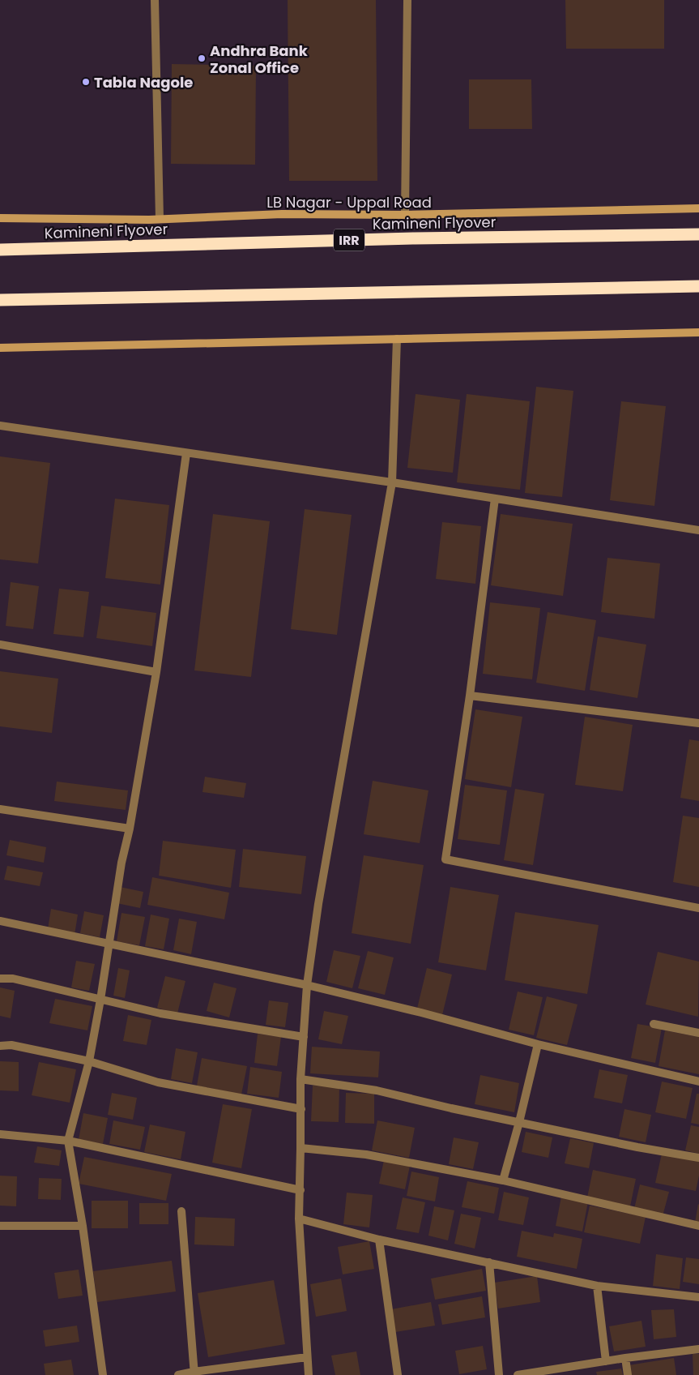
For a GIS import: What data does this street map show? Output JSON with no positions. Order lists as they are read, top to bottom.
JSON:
{
  "streets": {
    "highway": ["Kamineni Flyover", "IRR"],
    "street": ["LB Nagar - Uppal Road"]
  },
  "places": ["Andhra Bank Zonal Office", "Tabla Nagole"]
}
